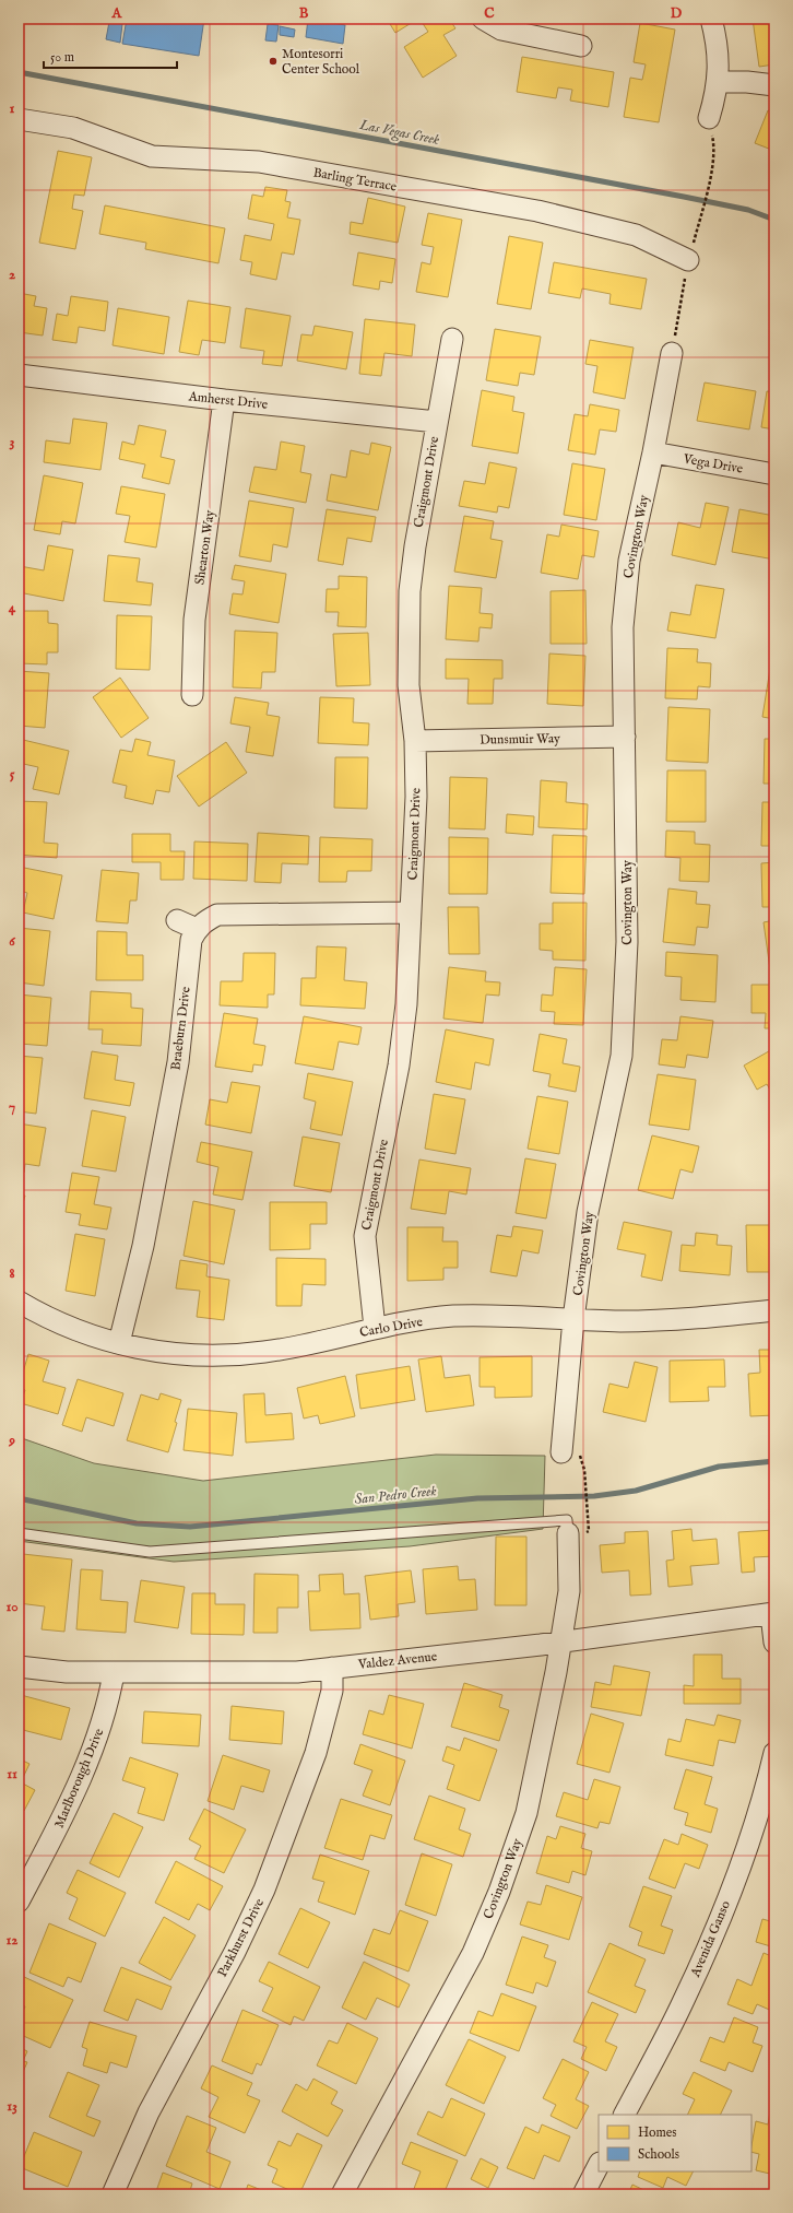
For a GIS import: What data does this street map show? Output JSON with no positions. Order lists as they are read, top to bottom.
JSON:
{
  "streets": {
    "street": [
      "Barling Terrace",
      "Amherst Drive",
      "Vega Drive",
      "Craigmont Drive",
      "Covington Way",
      "Shearton Way",
      "Dunsmuir Way",
      "Braeburn Drive",
      "Carlo Drive",
      "Valdez Avenue",
      "Marlborough Drive",
      "Parkhurst Drive",
      "Avenida Ganso"
    ]
  },
  "crossings": [
    ["Amherst Drive", "Craigmont Drive"],
    ["Amherst Drive", "Shearton Way"],
    ["Vega Drive", "Covington Way"],
    ["Craigmont Drive", "Dunsmuir Way"],
    ["Craigmont Drive", "Carlo Drive"],
    ["Covington Way", "Dunsmuir Way"],
    ["Covington Way", "Carlo Drive"],
    ["Covington Way", "Valdez Avenue"],
    ["Braeburn Drive", "Carlo Drive"],
    ["Valdez Avenue", "Marlborough Drive"],
    ["Valdez Avenue", "Parkhurst Drive"]
  ],
  "water": ["Las Vegas Creek", "San Pedro Creek"],
  "places": ["Montesorri Center School"],
  "legend": ["Homes", "Schools"],
  "scale_bar": "50 m",
  "grid": {
    "columns": [
      "A",
      "B",
      "C",
      "D"
    ],
    "rows": [
      "1",
      "2",
      "3",
      "4",
      "5",
      "6",
      "7",
      "8",
      "9",
      "10",
      "11",
      "12",
      "13"
    ]
  }
}
